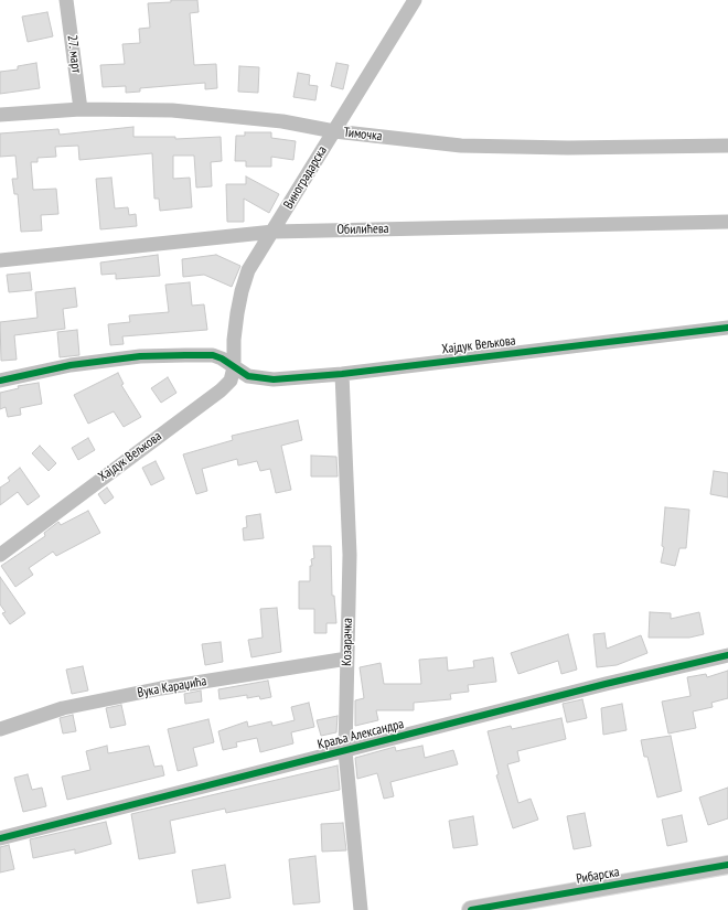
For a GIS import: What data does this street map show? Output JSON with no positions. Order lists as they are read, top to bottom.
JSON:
{
  "streets": {
    "main road": ["Рибарска"],
    "street": [
      "27. март",
      "Тимочка",
      "Виноградарска",
      "Обилићева",
      "Хајдук Вељкова",
      "Козарачка",
      "Вука Караџића",
      "Краља Александра"
    ]
  },
  "crossings": [
    ["27. март", "Тимочка"],
    ["Тимочка", "Виноградарска"],
    ["Виноградарска", "Обилићева"],
    ["Виноградарска", "Хајдук Вељкова"],
    ["Хајдук Вељкова", "Козарачка"],
    ["Козарачка", "Вука Караџића"],
    ["Козарачка", "Краља Александра"]
  ]
}
